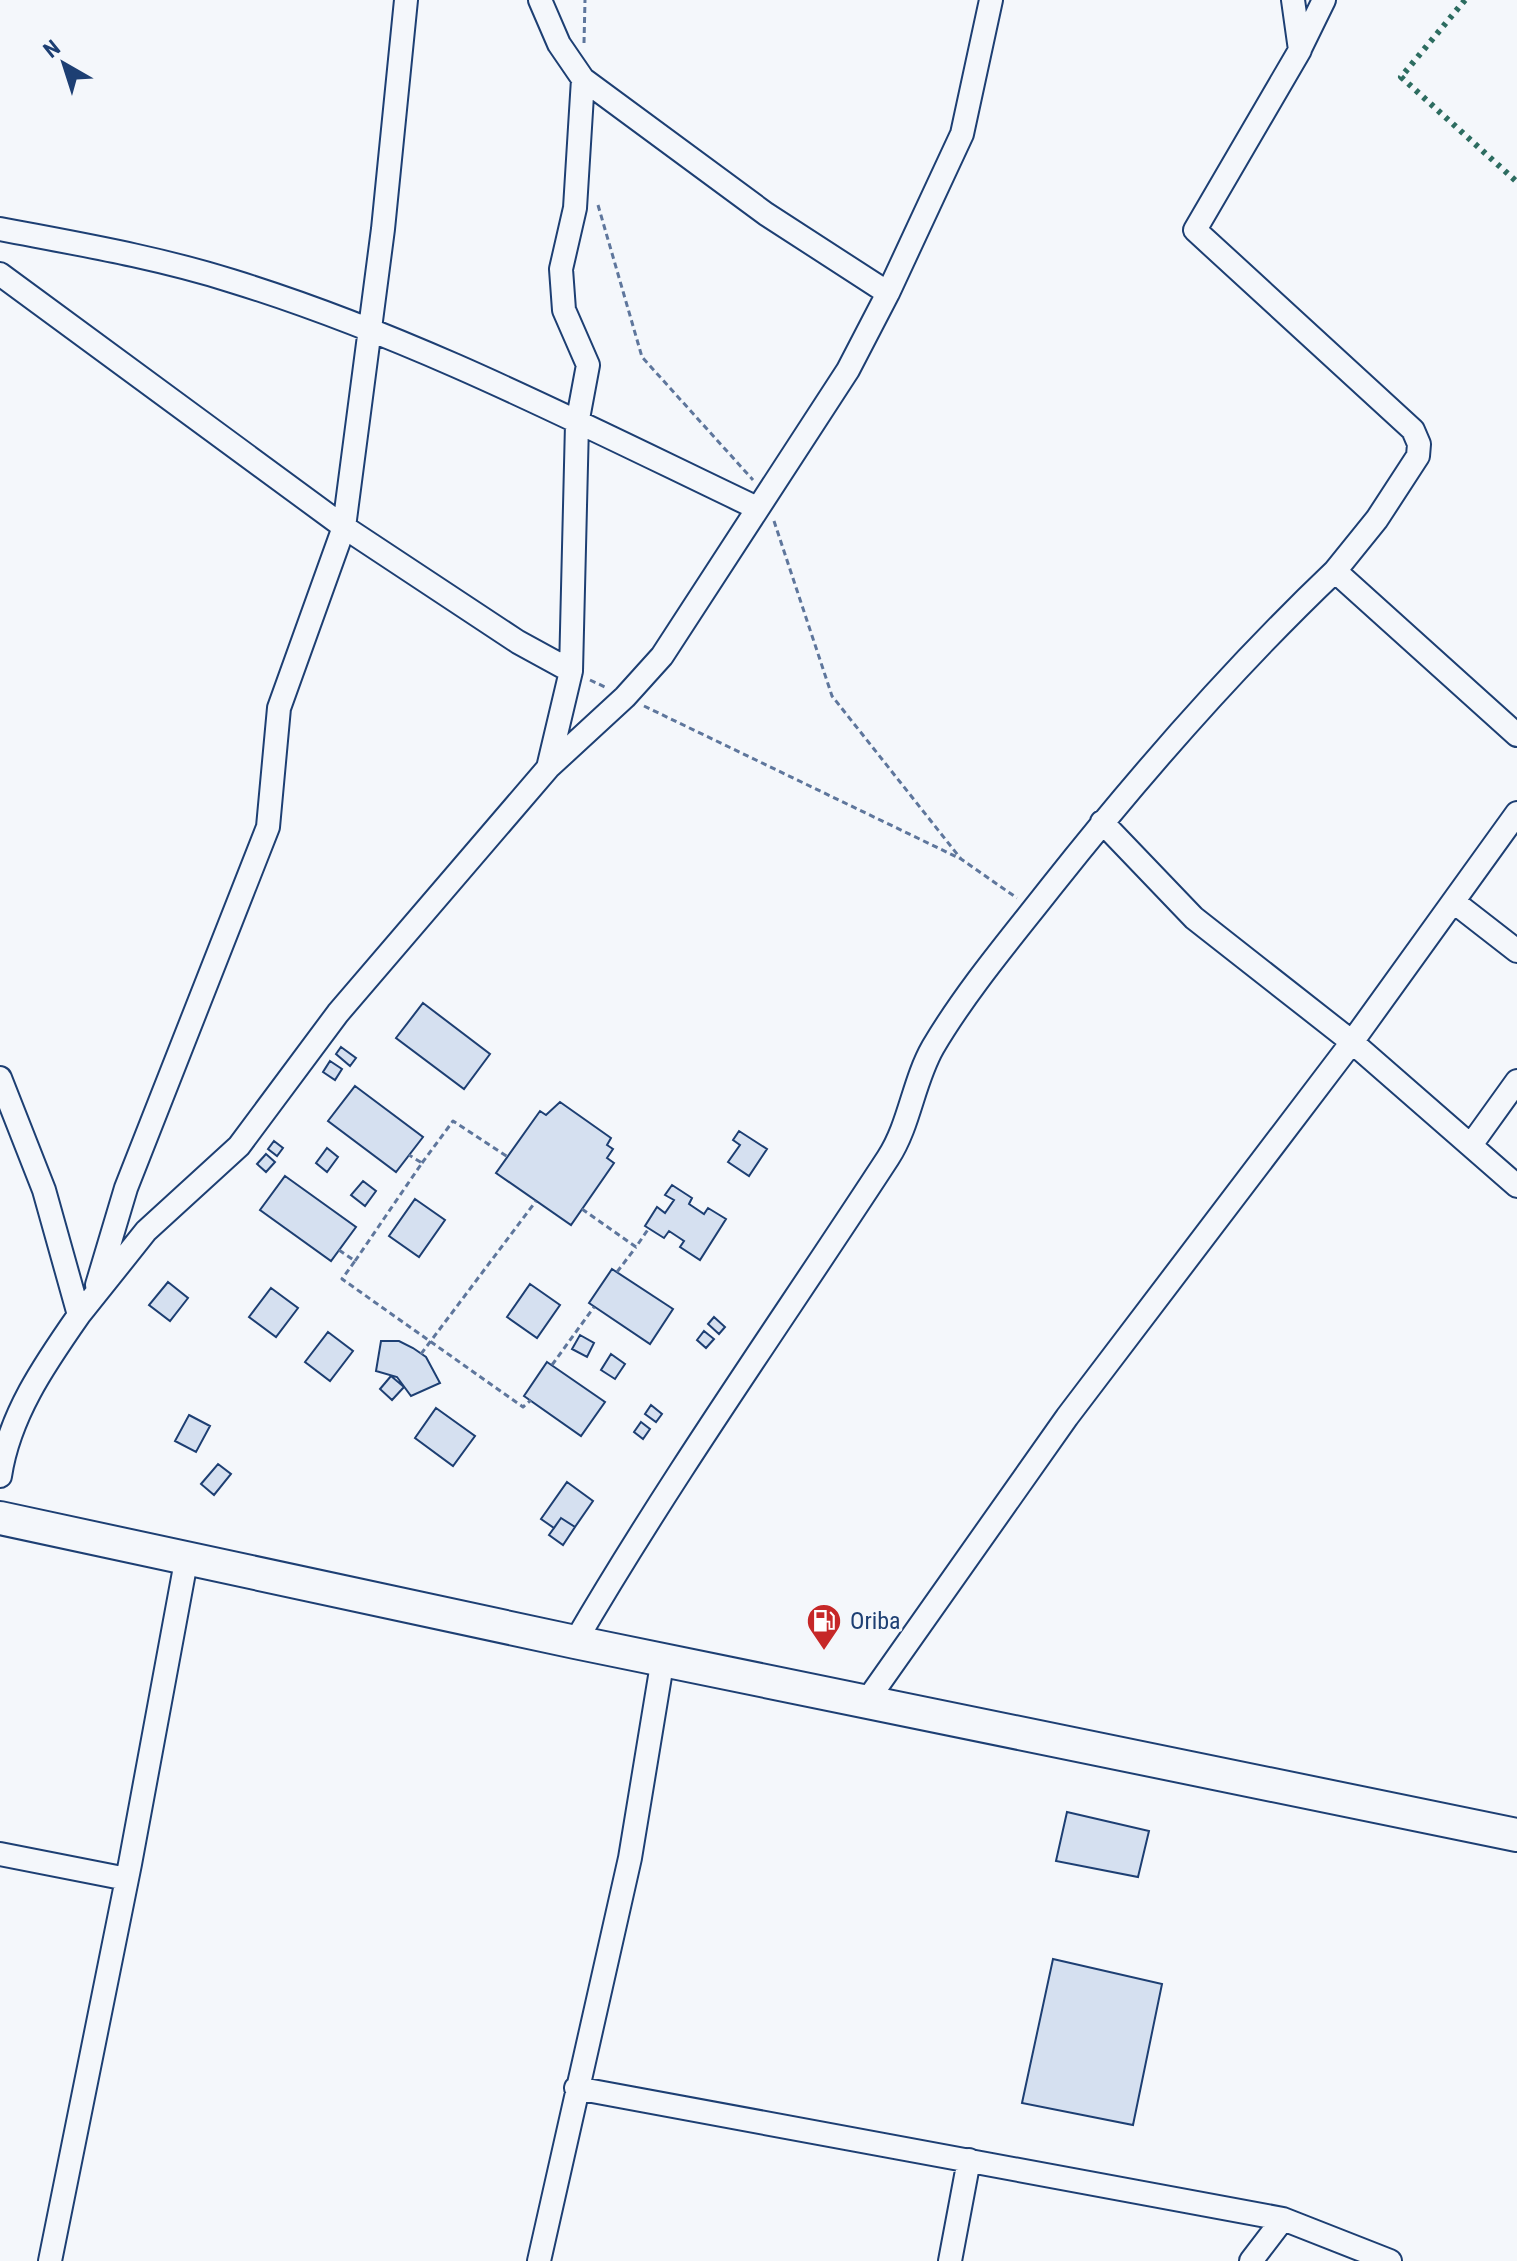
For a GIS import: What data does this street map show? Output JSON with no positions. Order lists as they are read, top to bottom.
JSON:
{
  "places": {
    "fuel station": ["Oriba"]
  },
  "north": "top left"
}
